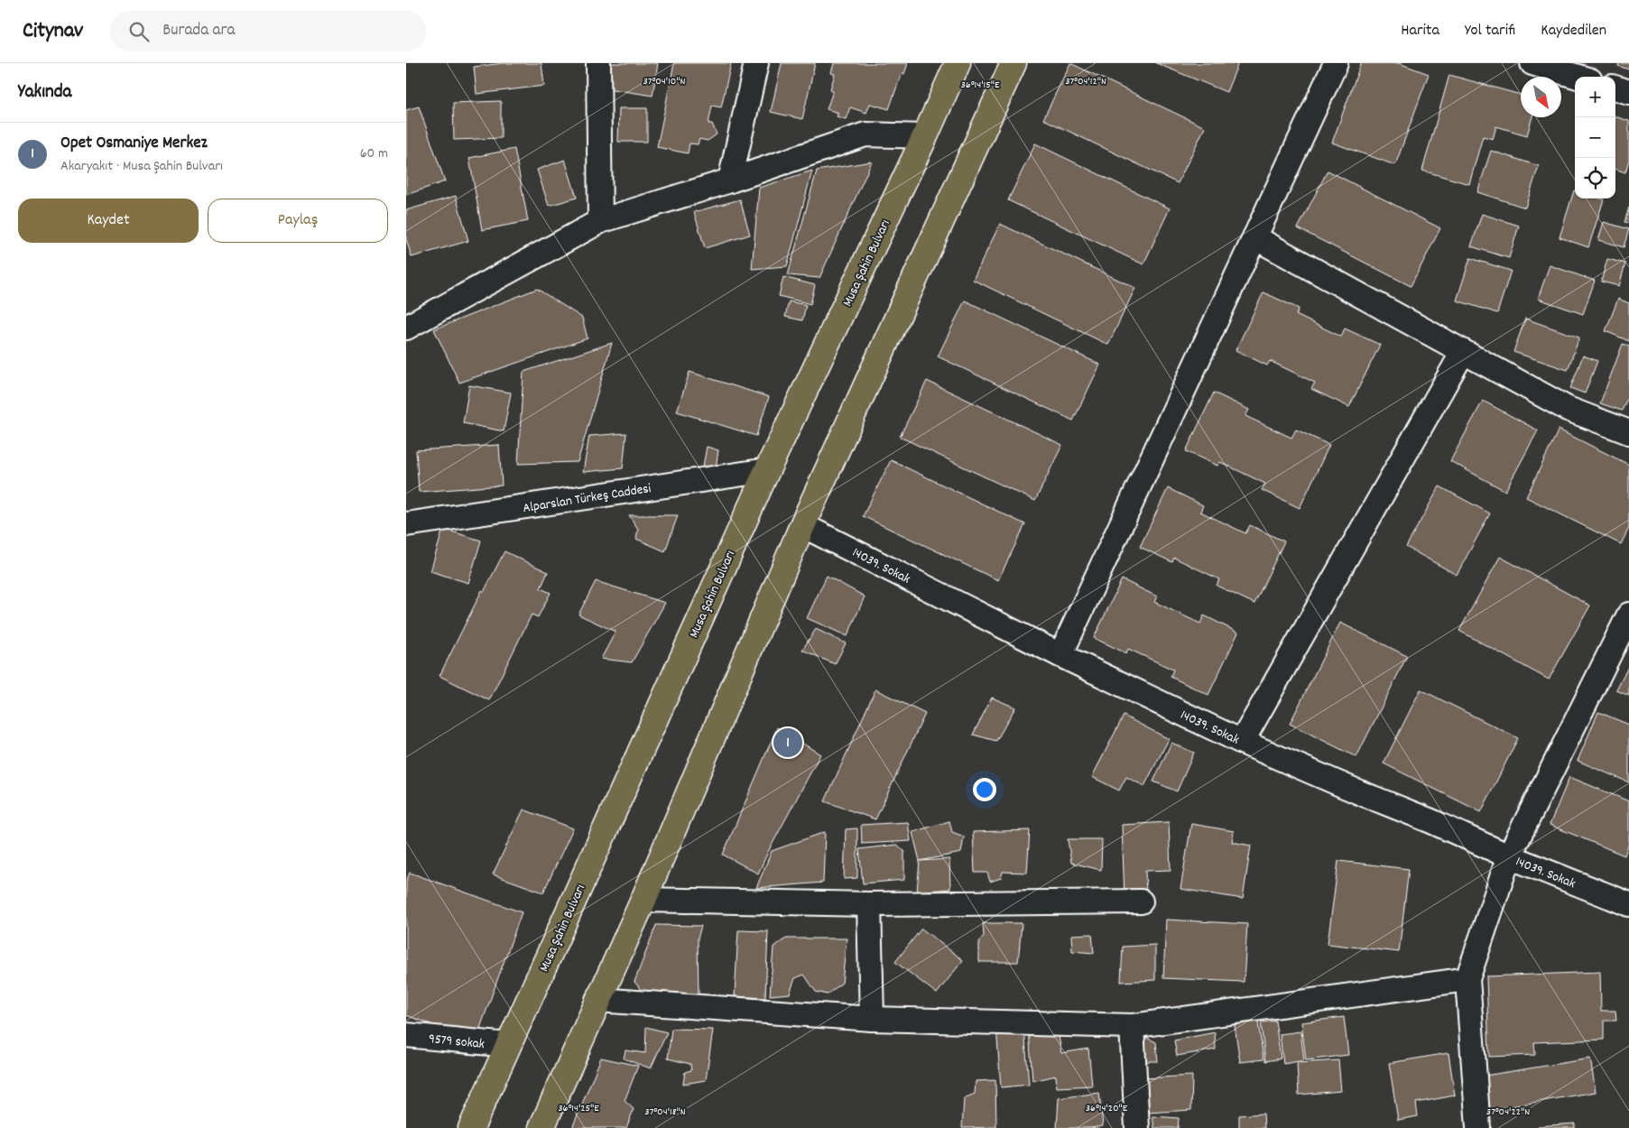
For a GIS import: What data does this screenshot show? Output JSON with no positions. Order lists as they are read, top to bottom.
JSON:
{
  "streets": {
    "main road": ["Musa Şahin Bulvarı"],
    "street": ["Alparslan Türkeş Caddesi", "14039. Sokak", "9579 sokak"]
  },
  "crossings": [
    ["Musa Şahin Bulvarı", "Alparslan Türkeş Caddesi"],
    ["Musa Şahin Bulvarı", "9579 sokak"]
  ],
  "north": "bottom right",
  "page": {
    "header": "Citynav",
    "search": "Burada ara",
    "nav": ["Harita", "Yol tarifi", "Kaydedilen"],
    "heading": "Yakında",
    "map_buttons": ["+", "−"],
    "list": [
      {
        "mark": "1",
        "name": "Opet Osmaniye Merkez",
        "note": "Akaryakıt · Musa Şahin Bulvarı",
        "value": "60 m"
      }
    ],
    "buttons": ["Kaydet", "Paylaş"],
    "pins": "1"
  },
  "coordinates": [
    "37°04'10\"N",
    "37°04'12\"N",
    "36°14'15\"E",
    "36°14'25\"E",
    "36°14'20\"E",
    "37°04'18\"N",
    "37°04'22\"N"
  ]
}
